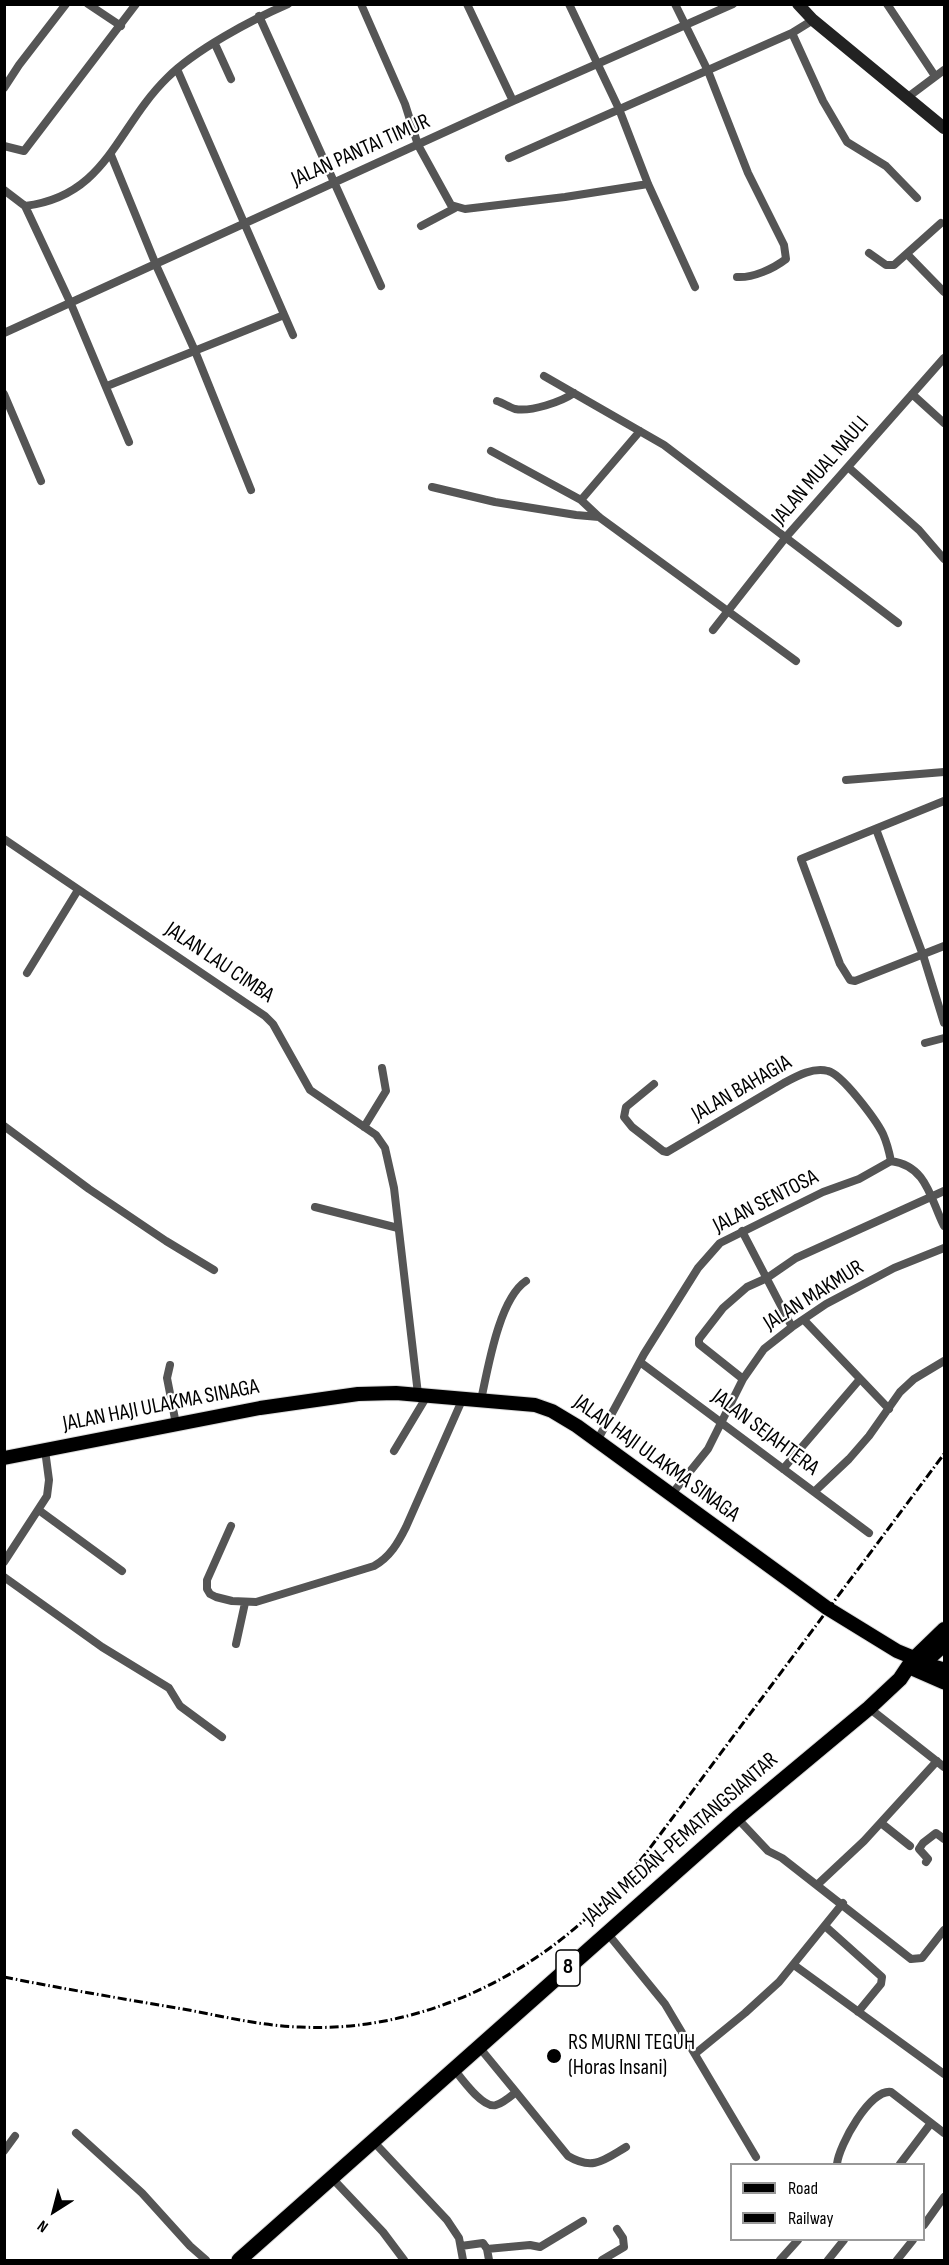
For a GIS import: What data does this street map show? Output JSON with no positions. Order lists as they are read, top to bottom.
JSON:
{
  "streets": {
    "highway": ["JALAN MEDAN-PEMATANGSIANTAR", "8"],
    "main road": ["JALAN HAJI ULAKMA SINAGA"],
    "street": [
      "JALAN PANTAI TIMUR",
      "JALAN MUAL NAULI",
      "JALAN LAU CIMBA",
      "JALAN BAHAGIA",
      "JALAN SENTOSA",
      "JALAN MAKMUR",
      "JALAN SEJAHTERA"
    ]
  },
  "crossings": [
    ["JALAN LAU CIMBA", "JALAN HAJI ULAKMA SINAGA"],
    ["JALAN BAHAGIA", "JALAN SENTOSA"],
    ["JALAN SENTOSA", "JALAN HAJI ULAKMA SINAGA"],
    ["JALAN SENTOSA", "JALAN SEJAHTERA"],
    ["JALAN MAKMUR", "JALAN HAJI ULAKMA SINAGA"],
    ["JALAN MAKMUR", "JALAN SEJAHTERA"],
    ["JALAN HAJI ULAKMA SINAGA", "JALAN MEDAN-PEMATANGSIANTAR"]
  ],
  "places": ["RS MURNI TEGUH (Horas Insani)"],
  "legend": ["Road", "Railway"],
  "north": "bottom left"
}
